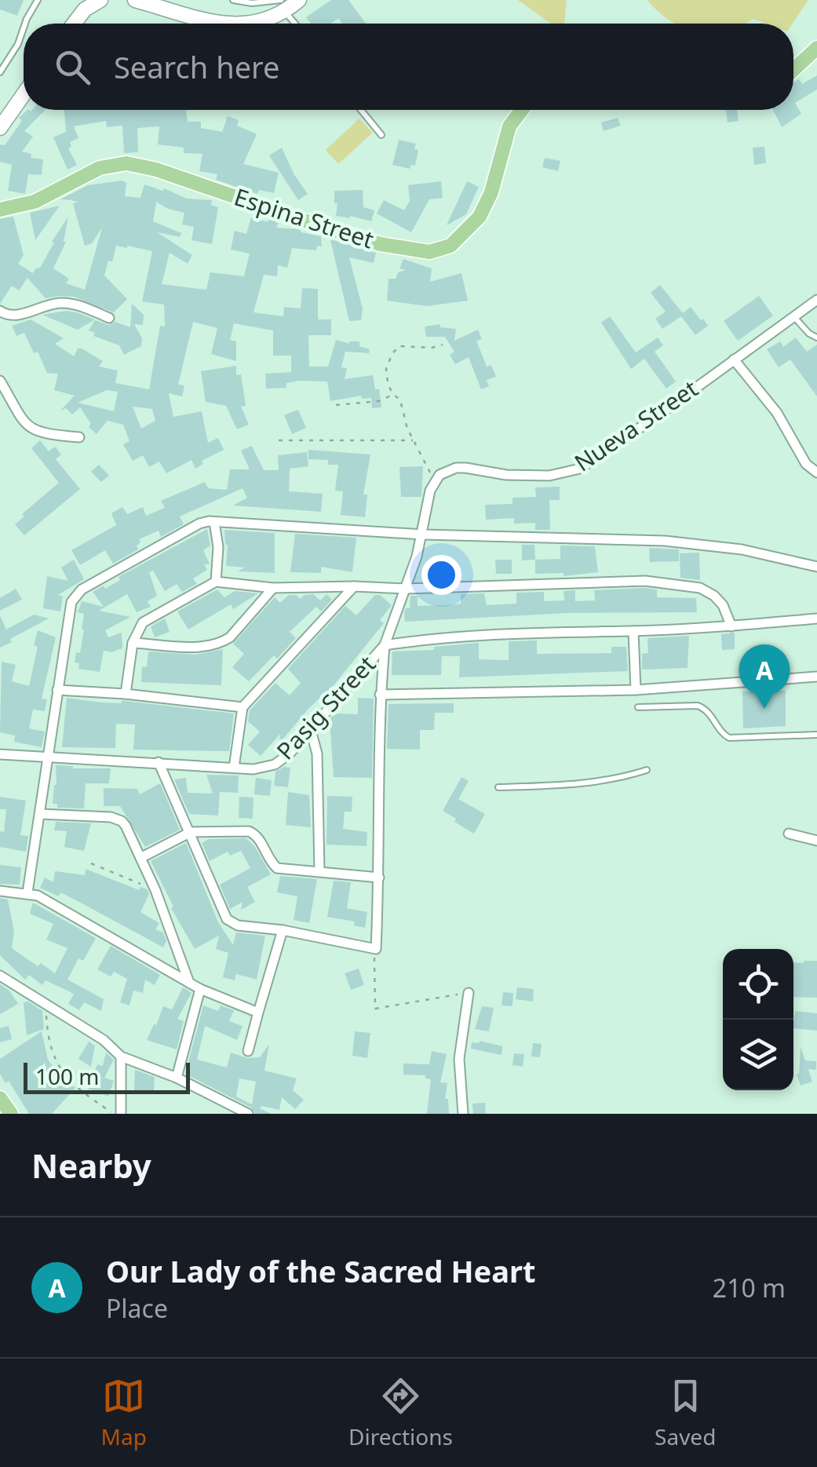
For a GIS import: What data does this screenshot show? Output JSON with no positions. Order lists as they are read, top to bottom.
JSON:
{
  "streets": {
    "main road": ["Espina Street"],
    "street": ["Nueva Street", "Pasig Street"]
  },
  "crossings": [
    ["Nueva Street", "Pasig Street"]
  ],
  "scale_bar": "100 m",
  "page": {
    "search": "Search here",
    "pins": "A",
    "scale": "100 m",
    "heading": "Nearby",
    "list": [
      {
        "mark": "A",
        "name": "Our Lady of the Sacred Heart",
        "note": "Place",
        "value": "210 m"
      }
    ],
    "nav": ["Map", "Directions", "Saved"]
  }
}
